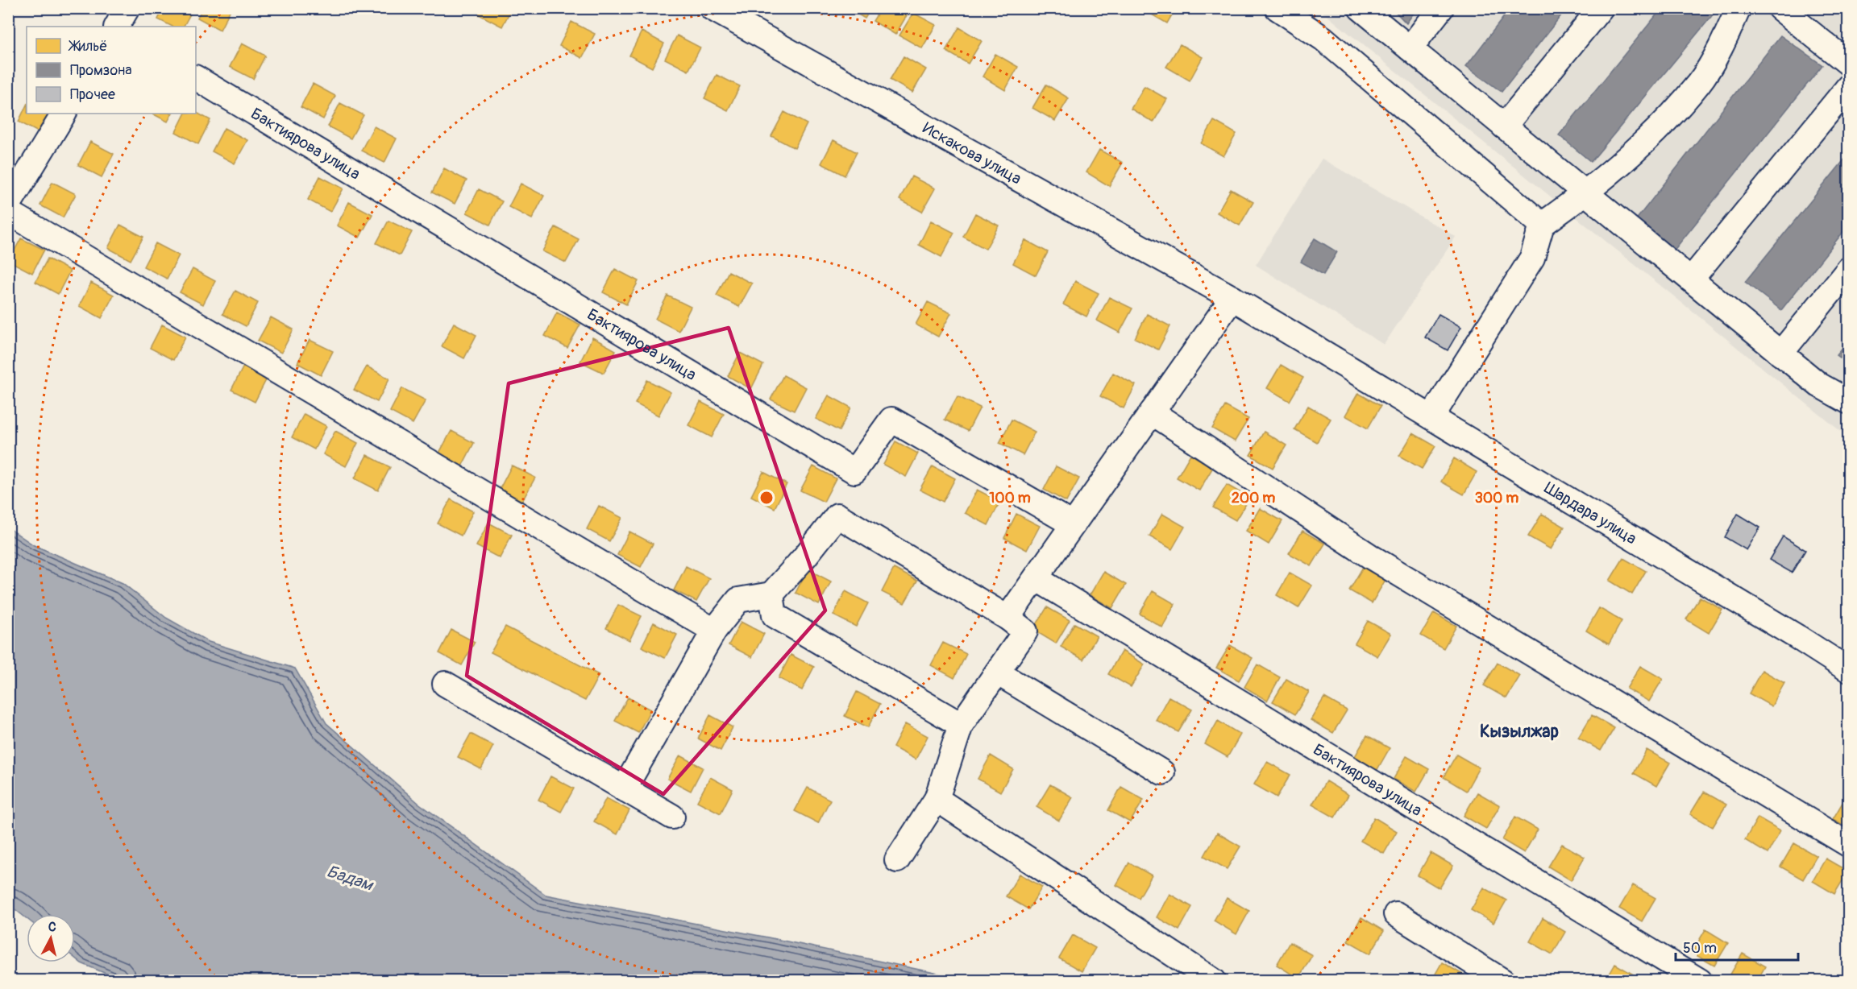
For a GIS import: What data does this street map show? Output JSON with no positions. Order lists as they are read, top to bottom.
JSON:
{
  "streets": {
    "street": ["Бактиярова улица", "Искакова улица", "Шардара улица"]
  },
  "crossings": [
    ["Искакова улица", "Шардара улица"]
  ],
  "districts": ["Кызылжар"],
  "water": ["Бадам"],
  "legend": ["Жильё", "Промзона", "Прочее"],
  "scale_bar": "50 m",
  "north": "top",
  "rings": ["100 m", "200 m", "300 m"]
}
